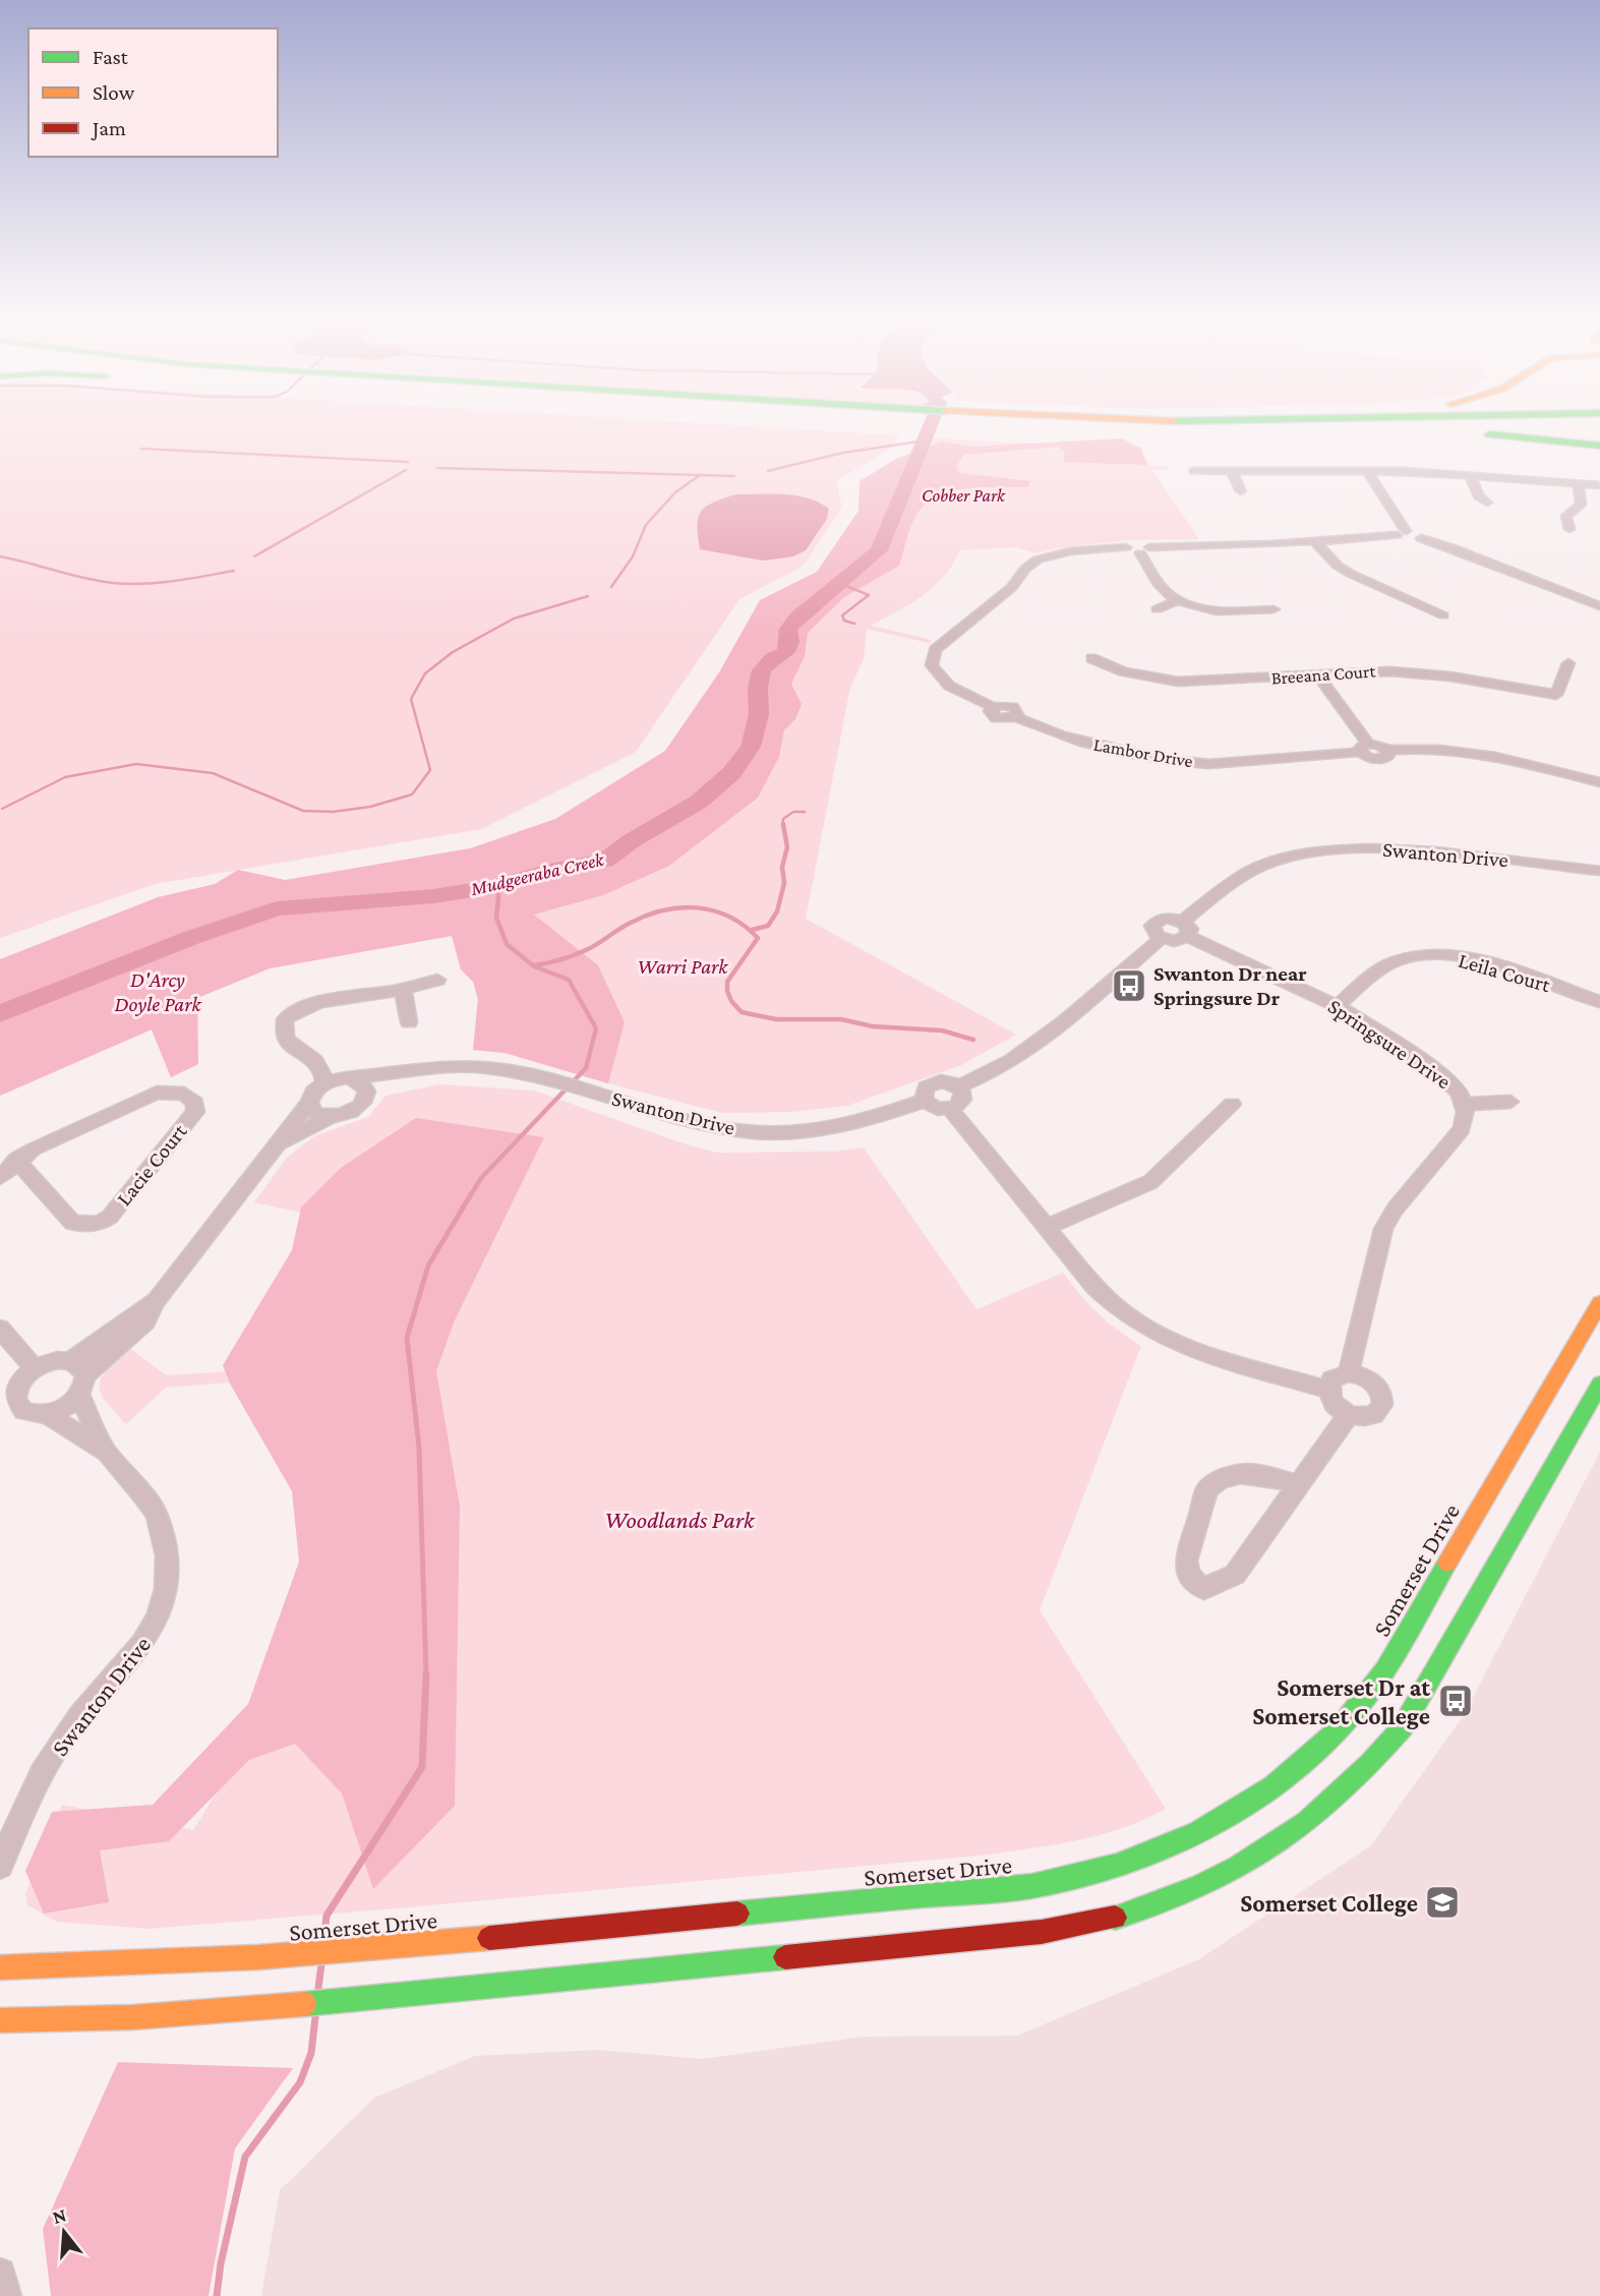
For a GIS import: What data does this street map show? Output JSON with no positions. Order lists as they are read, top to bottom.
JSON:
{
  "streets": {
    "main road": ["Somerset Drive"],
    "street": [
      "Breeana Court",
      "Lambor Drive",
      "Swanton Drive",
      "Leila Court",
      "Springsure Drive",
      "Lacie Court"
    ]
  },
  "crossings": [
    ["Swanton Drive", "Springsure Drive"],
    ["Leila Court", "Springsure Drive"]
  ],
  "water": ["Mudgeeraba Creek"],
  "parks": [
    "Cobber Park",
    "Warri Park",
    "D'Arcy Doyle Park",
    "Woodlands Park"
  ],
  "places": {
    "bus stop": ["Swanton Dr near Springsure Dr", "Somerset Dr at Somerset College"],
    "school or university": ["Somerset College"]
  },
  "legend": ["Fast", "Slow", "Jam"],
  "north": "top"
}
